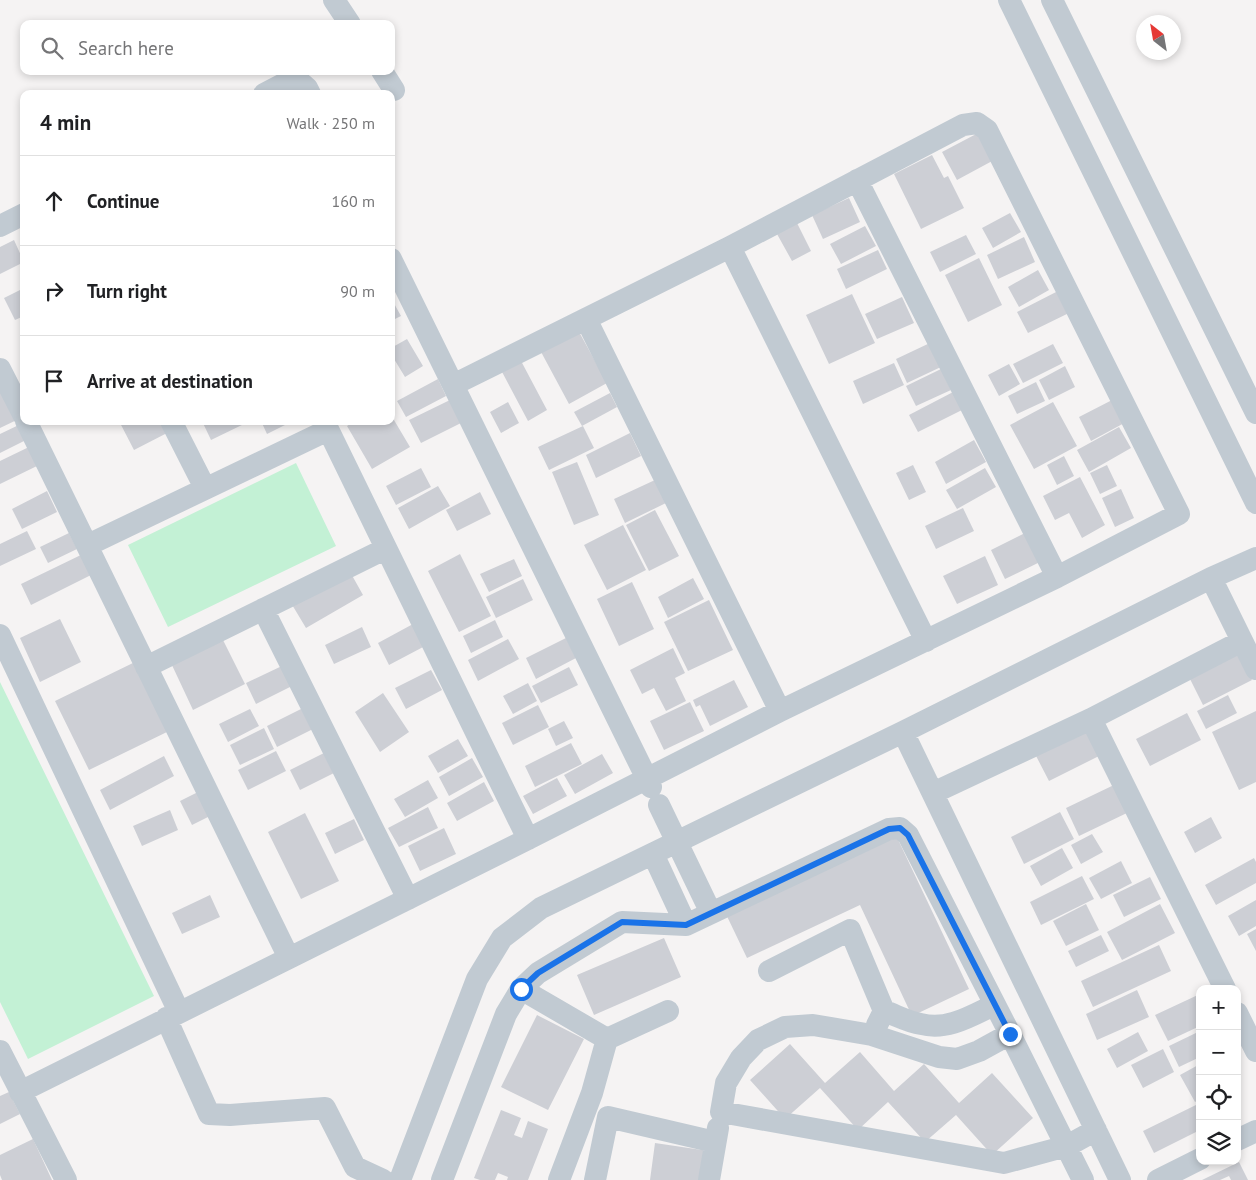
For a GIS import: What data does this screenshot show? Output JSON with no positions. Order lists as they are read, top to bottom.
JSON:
{
  "north": "top left",
  "page": {
    "search": "Search here",
    "heading": ["4 min", "Walk · 250 m"],
    "list": [
      ["Continue", "160 m"],
      ["Turn right", "90 m"],
      "Arrive at destination"
    ],
    "map_buttons": ["+", "−"]
  }
}
